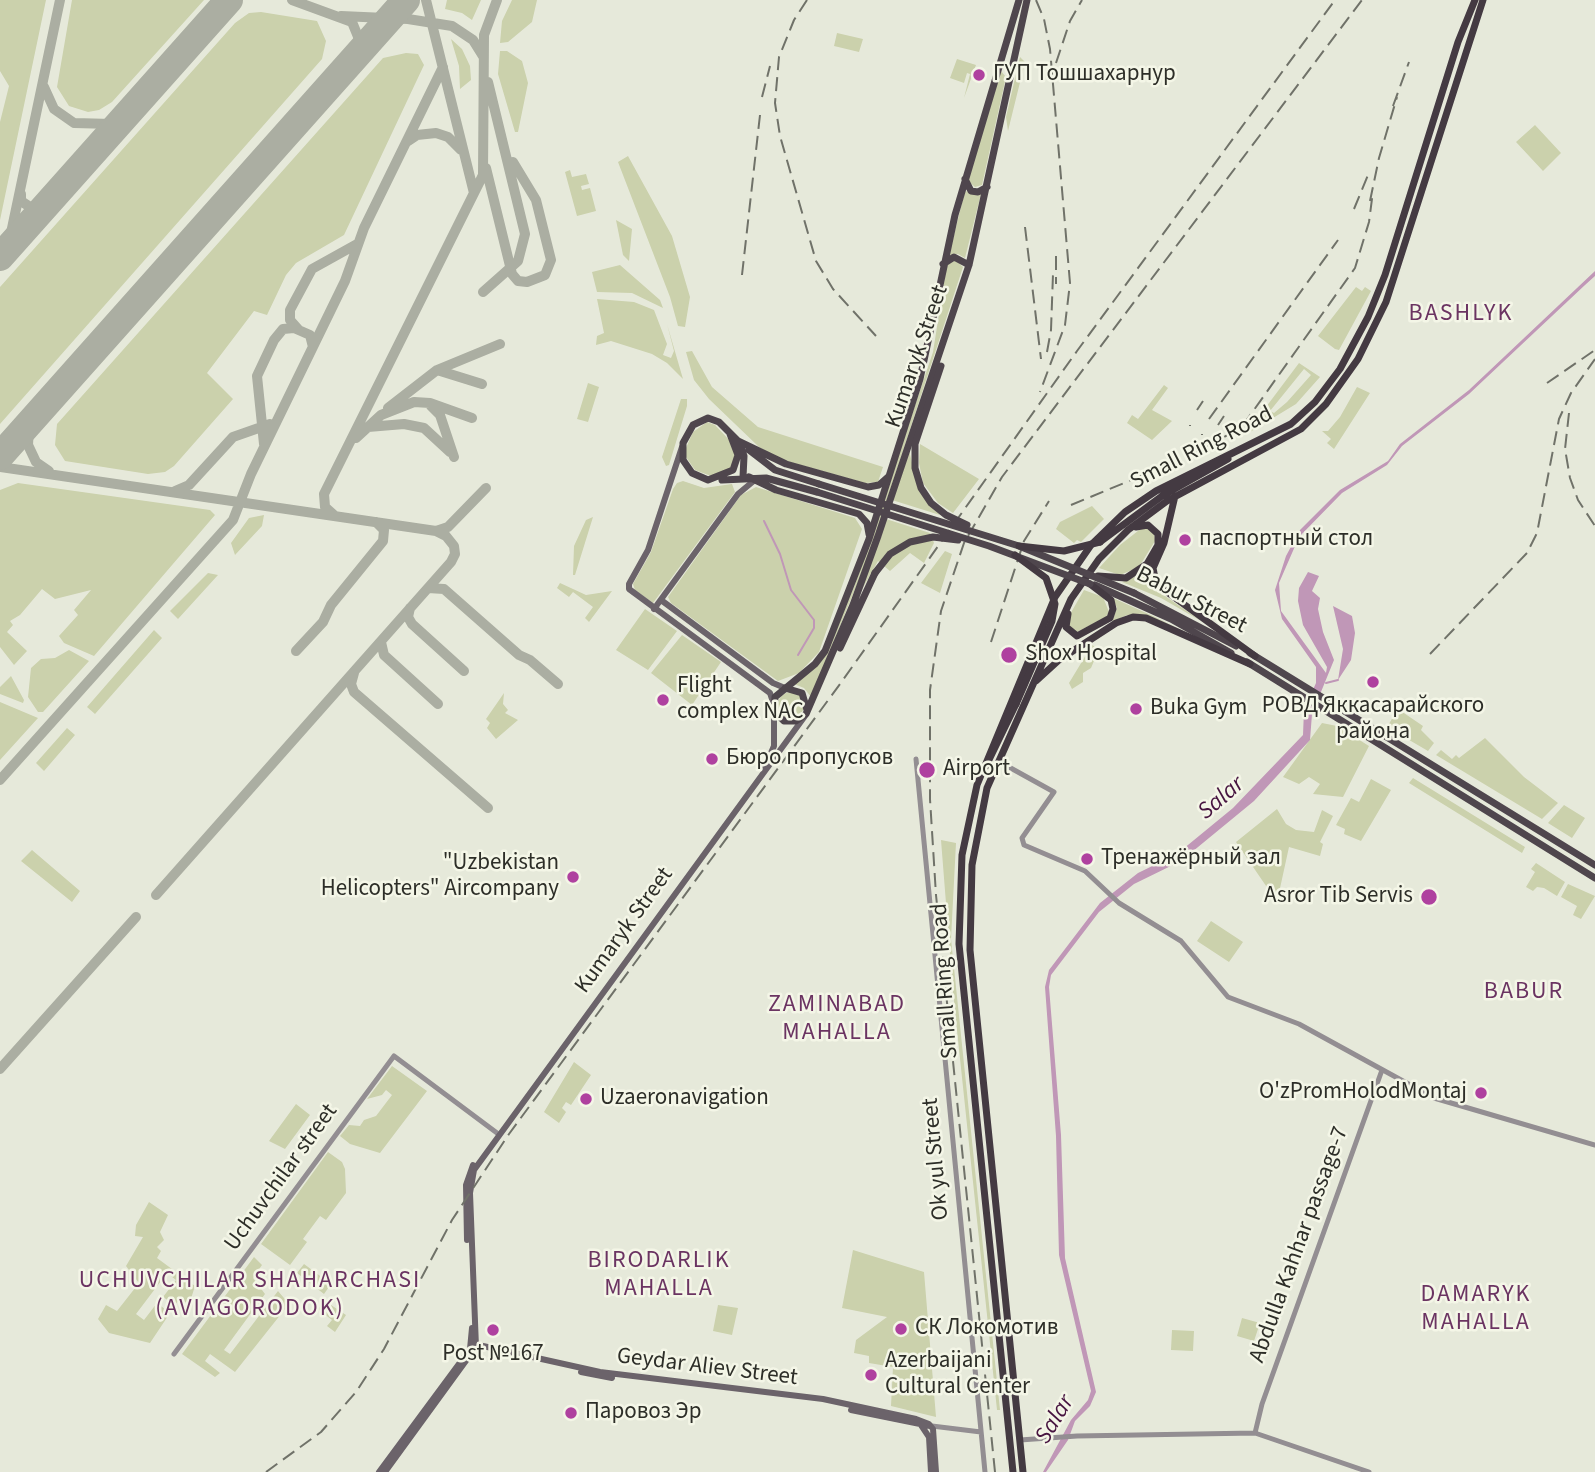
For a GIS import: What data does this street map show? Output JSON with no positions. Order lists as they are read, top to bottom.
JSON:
{
  "streets": {
    "highway": ["Small Ring Road"],
    "main road": ["Kumaryk Street", "Babur Street", "Geydar Aliev Street"],
    "street": ["Ok yul Street", "Uchuvchilar street", "Abdulla Kahhar passage-7"]
  },
  "crossings": [
    ["Kumaryk Street", "Uchuvchilar street"],
    ["Kumaryk Street", "Geydar Aliev Street"],
    ["Small Ring Road", "Babur Street"],
    ["Ok yul Street", "Geydar Aliev Street"]
  ],
  "districts": [
    "BASHLYK",
    "BABUR",
    "ZAMINABAD MAHALLA",
    "BIRODARLIK MAHALLA",
    "UCHUVCHILAR SHAHARCHASI (AVIAGORODOK)",
    "DAMARYK MAHALLA"
  ],
  "water": ["Salar"],
  "places": [
    "ГУП Тошшахарнур",
    "паспортный стол",
    "Shox Hospital",
    "РОВД Яккасарайского района",
    "Flight complex NAC",
    "Buka Gym",
    "Бюро пропусков",
    "Airport",
    "Тренажёрный зал",
    "\"Uzbekistan Helicopters\" Aircompany",
    "Asror Tib Servis",
    "O'zPromHolodMontaj",
    "Uzaeronavigation",
    "СК Локомотив",
    "Post №167",
    "Azerbaijani Cultural Center",
    "Паровоз Эр"
  ]
}
